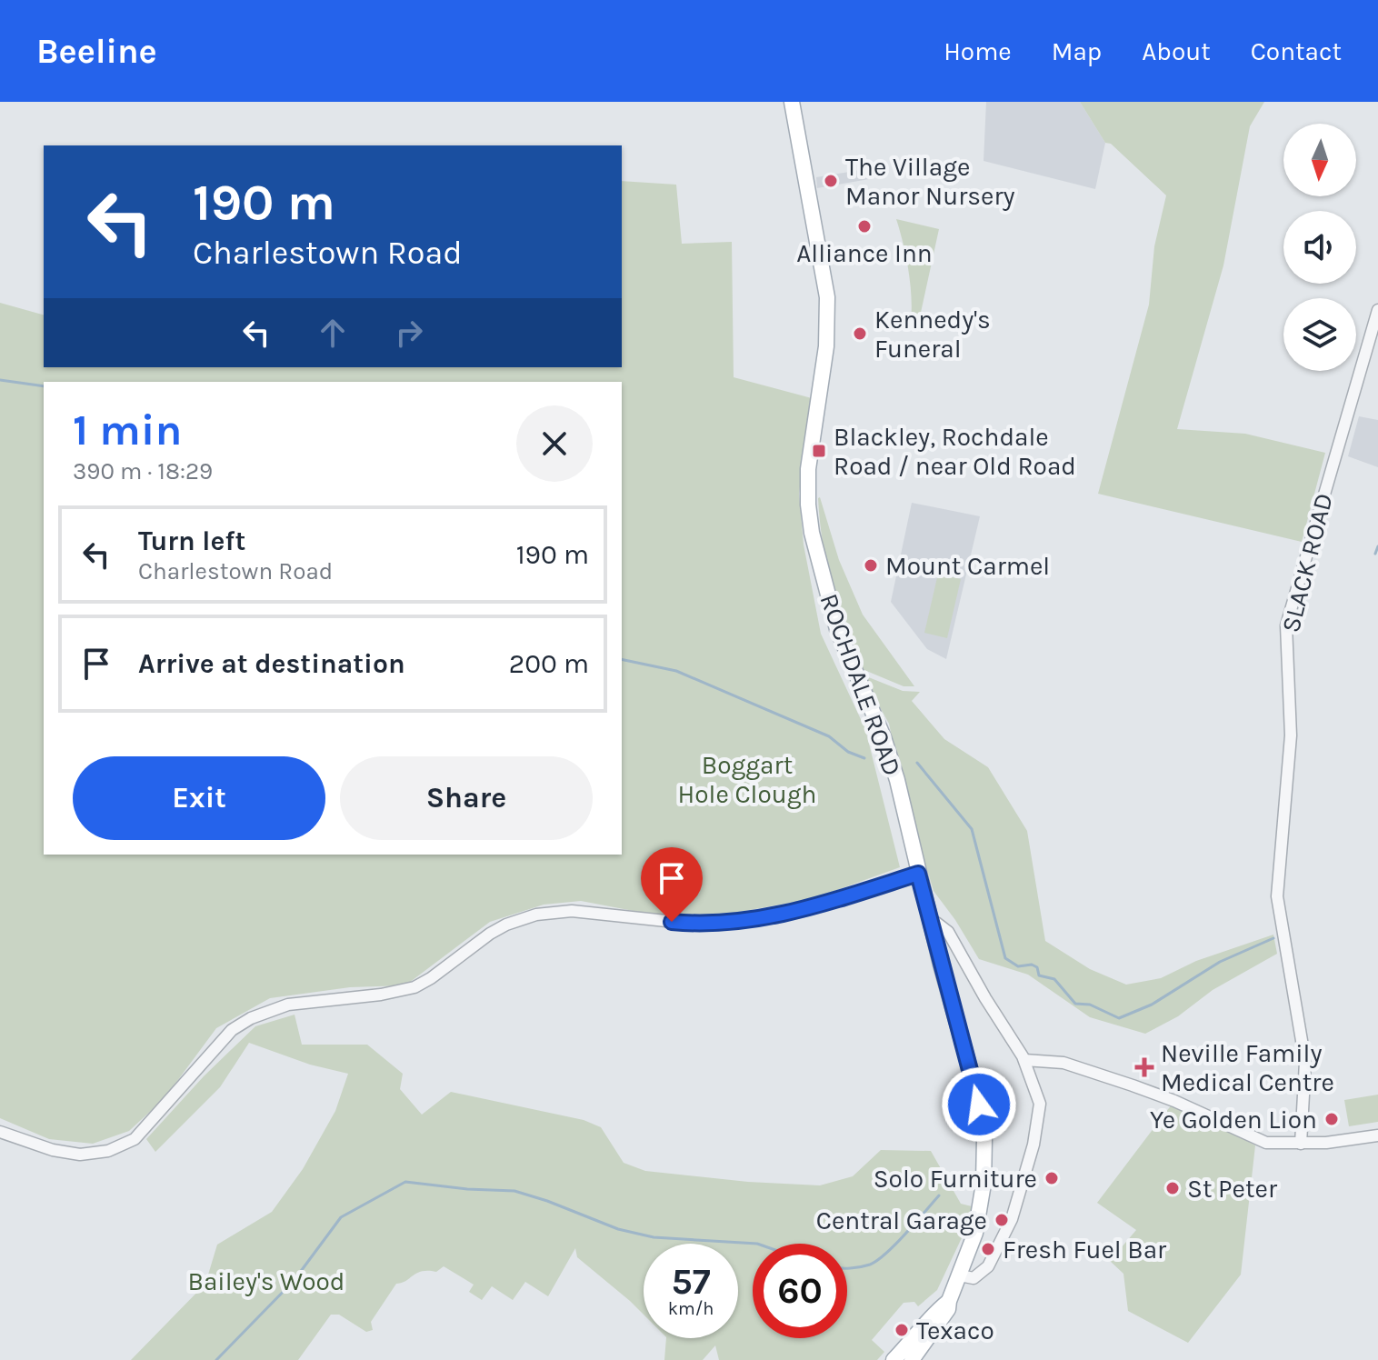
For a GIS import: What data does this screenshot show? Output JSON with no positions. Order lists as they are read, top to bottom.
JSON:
{
  "streets": {
    "main road": ["ROCHDALE ROAD"],
    "street": ["SLACK ROAD"]
  },
  "parks": ["Boggart Hole Clough", "Bailey's Wood"],
  "places": {
    "other": [
      "The Village Manor Nursery",
      "Alliance Inn",
      "Kennedy's Funeral",
      "Mount Carmel",
      "Ye Golden Lion",
      "Solo Furniture",
      "St Peter",
      "Central Garage",
      "Fresh Fuel Bar",
      "Texaco"
    ],
    "transit": ["Blackley, Rochdale Road / near Old Road"],
    "health": ["Neville Family Medical Centre"]
  },
  "north": "bottom",
  "page": {
    "header": "Beeline",
    "nav": [
      "Home",
      "Map",
      "About",
      "Contact"
    ],
    "turn": ["190 m", "Charlestown Road"],
    "heading": ["1 min", "390 m · 18:29"],
    "list": [
      {
        "name": "Turn left",
        "note": "Charlestown Road",
        "value": "190 m"
      },
      {
        "name": "Arrive at destination",
        "value": "200 m"
      }
    ],
    "buttons": ["Exit", "Share"],
    "speed": "57 km/h",
    "limit": "60"
  }
}
